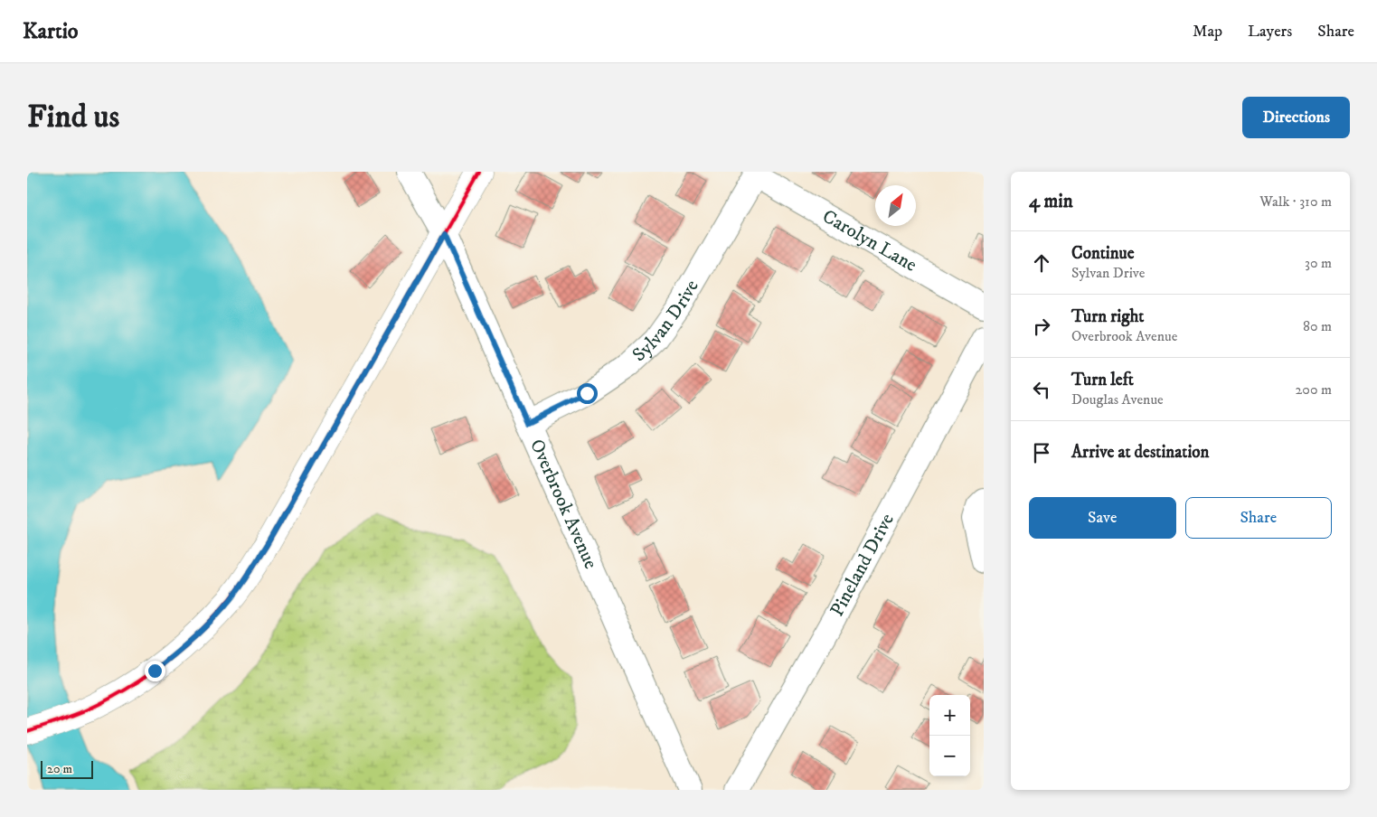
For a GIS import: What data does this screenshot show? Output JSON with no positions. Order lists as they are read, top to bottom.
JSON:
{
  "streets": {
    "street": [
      "Carolyn Lane",
      "Sylvan Drive",
      "Overbrook Avenue",
      "Pineland Drive"
    ]
  },
  "crossings": [
    ["Carolyn Lane", "Sylvan Drive"],
    ["Sylvan Drive", "Overbrook Avenue"]
  ],
  "scale_bar": "20 m",
  "north": "top right",
  "page": {
    "header": "Kartio",
    "nav": ["Map", "Layers", "Share"],
    "buttons": [
      "Directions",
      ["Save", "Share"]
    ],
    "title": "Find us",
    "heading": ["4 min", "Walk · 310 m"],
    "list": [
      ["Continue", "Sylvan Drive", "30 m"],
      ["Turn right", "Overbrook Avenue", "80 m"],
      ["Turn left", "Douglas Avenue", "200 m"],
      "Arrive at destination"
    ],
    "map_buttons": ["+", "−"],
    "scale": "20 m"
  }
}
